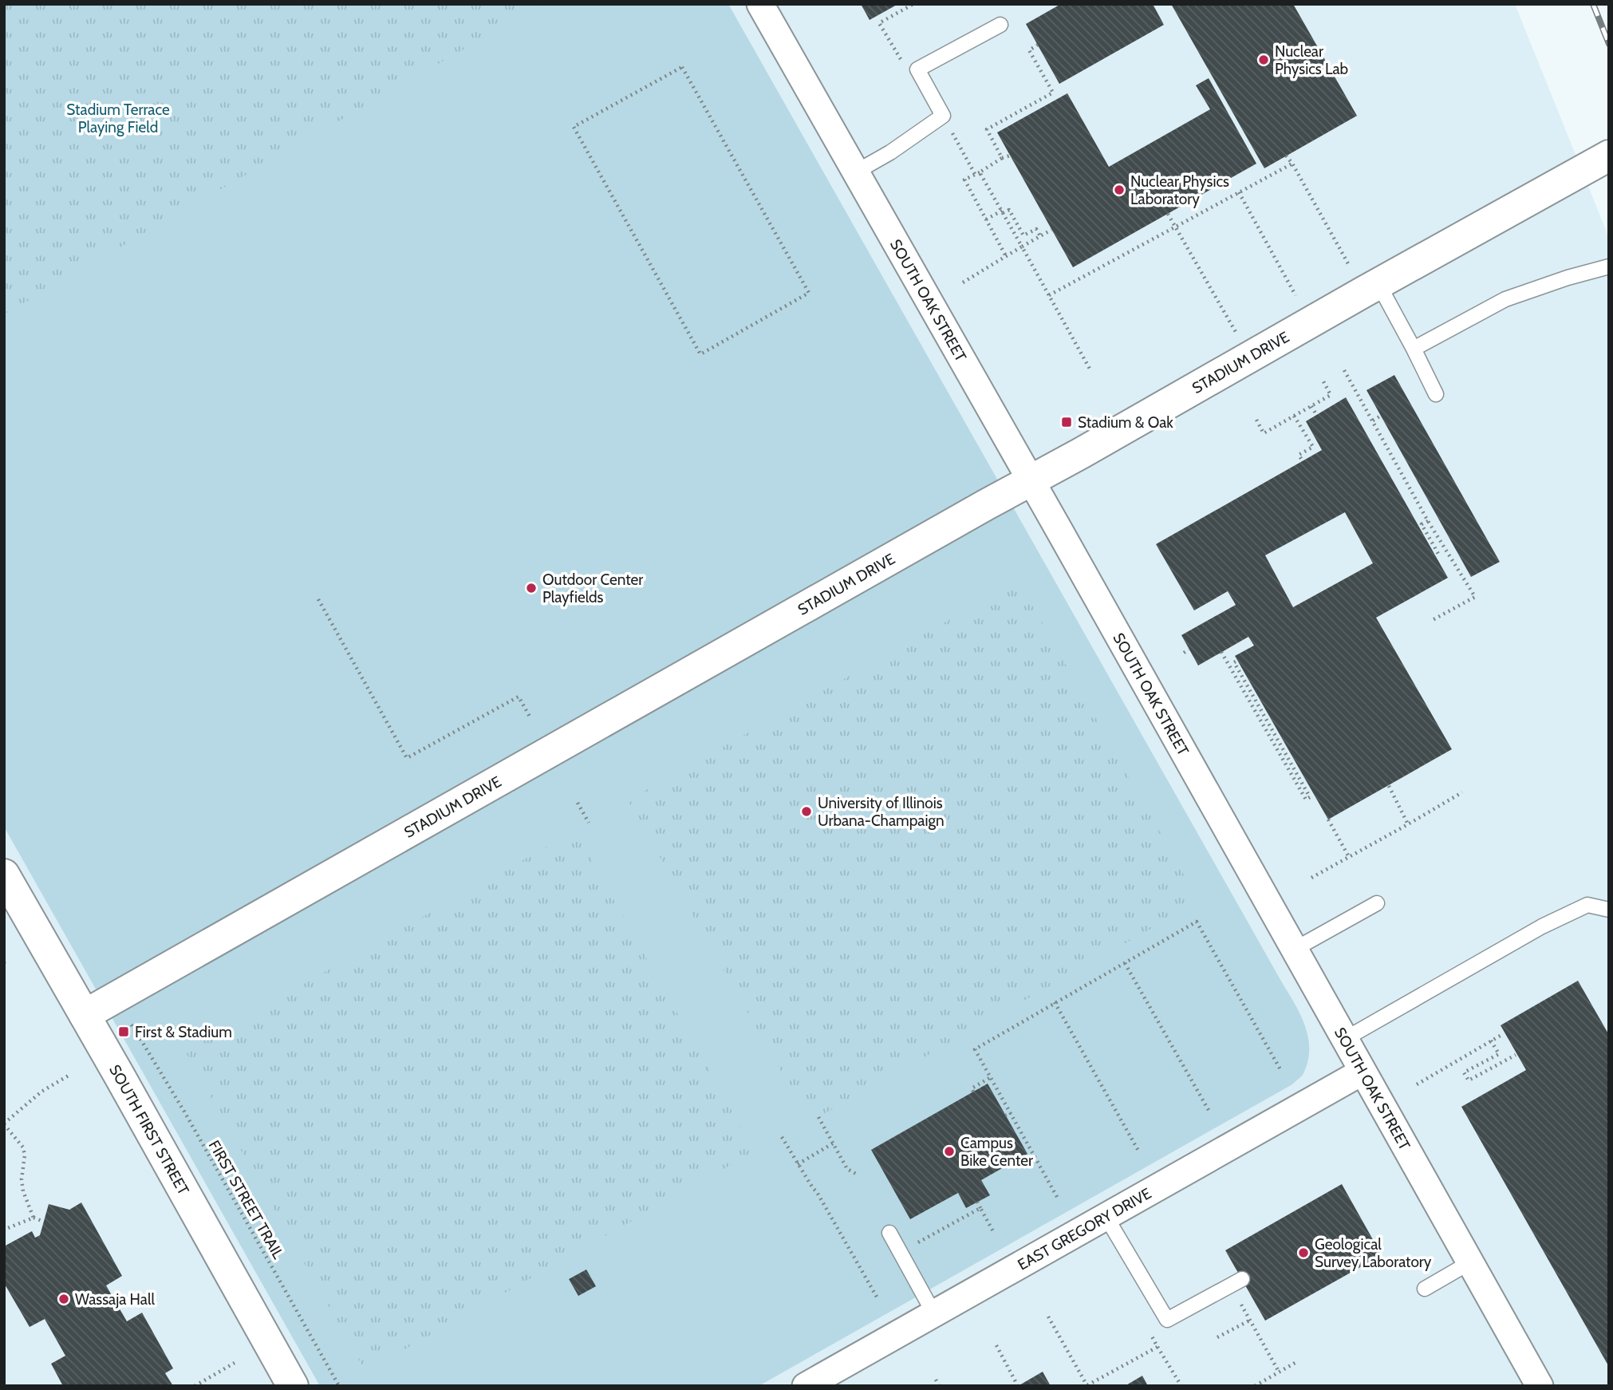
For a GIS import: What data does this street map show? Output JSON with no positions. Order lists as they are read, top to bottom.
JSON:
{
  "streets": {
    "street": [
      "SOUTH OAK STREET",
      "STADIUM DRIVE",
      "SOUTH FIRST STREET",
      "EAST GREGORY DRIVE"
    ],
    "path": ["FIRST STREET TRAIL"]
  },
  "crossings": [
    ["SOUTH OAK STREET", "STADIUM DRIVE"],
    ["SOUTH OAK STREET", "EAST GREGORY DRIVE"],
    ["STADIUM DRIVE", "SOUTH FIRST STREET"]
  ],
  "parks": ["Stadium Terrace Playing Field"],
  "places": {
    "other": [
      "Nuclear Physics Lab",
      "Nuclear Physics Laboratory",
      "Outdoor Center Playfields",
      "University of Illinois Urbana-Champaign",
      "Campus Bike Center",
      "Geological Survey Laboratory",
      "Wassaja Hall"
    ],
    "transit": ["Stadium & Oak", "First & Stadium"]
  }
}
